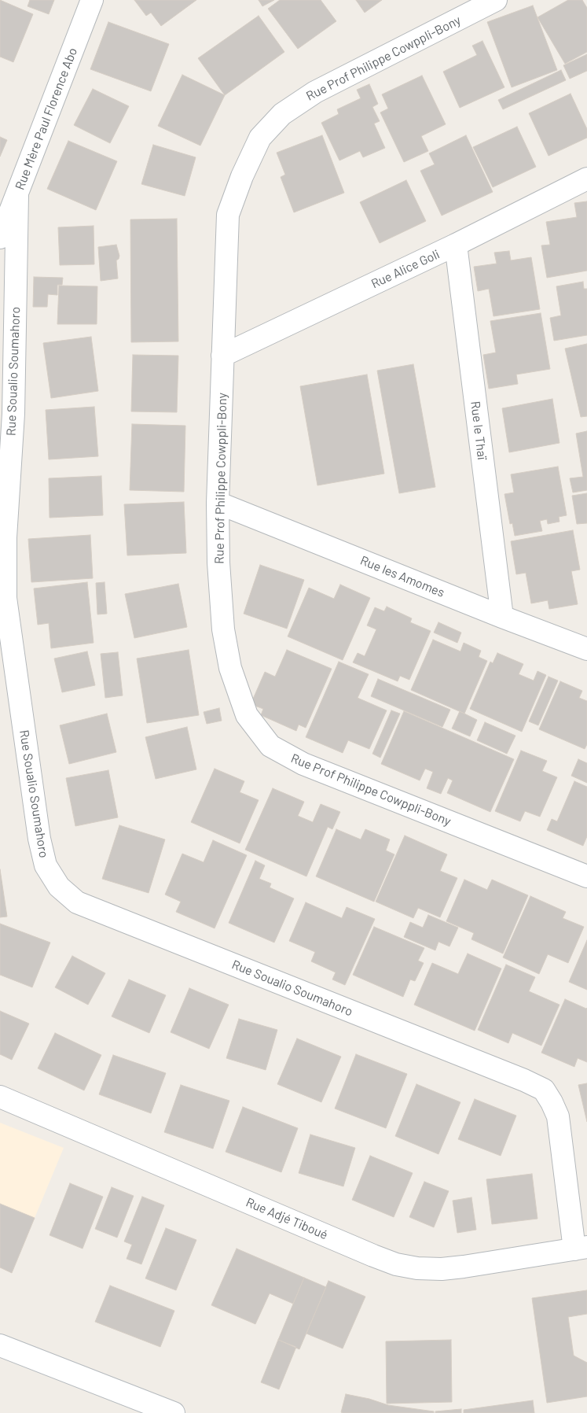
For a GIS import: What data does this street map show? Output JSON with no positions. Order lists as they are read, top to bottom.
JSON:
{
  "streets": {
    "street": [
      "Rue Prof Philippe Cowppli-Bony",
      "Rue Mère Paul Florence Abo",
      "Rue Alice Goli",
      "Rue Soualio Soumahoro",
      "Rue le Thaï",
      "Rue les Amomes",
      "Rue Adjé Tiboué"
    ]
  },
  "crossings": [
    ["Rue Prof Philippe Cowppli-Bony", "Rue Alice Goli"],
    ["Rue Prof Philippe Cowppli-Bony", "Rue les Amomes"],
    ["Rue Mère Paul Florence Abo", "Rue Soualio Soumahoro"],
    ["Rue Alice Goli", "Rue le Thaï"],
    ["Rue Soualio Soumahoro", "Rue Adjé Tiboué"],
    ["Rue le Thaï", "Rue les Amomes"]
  ]
}
